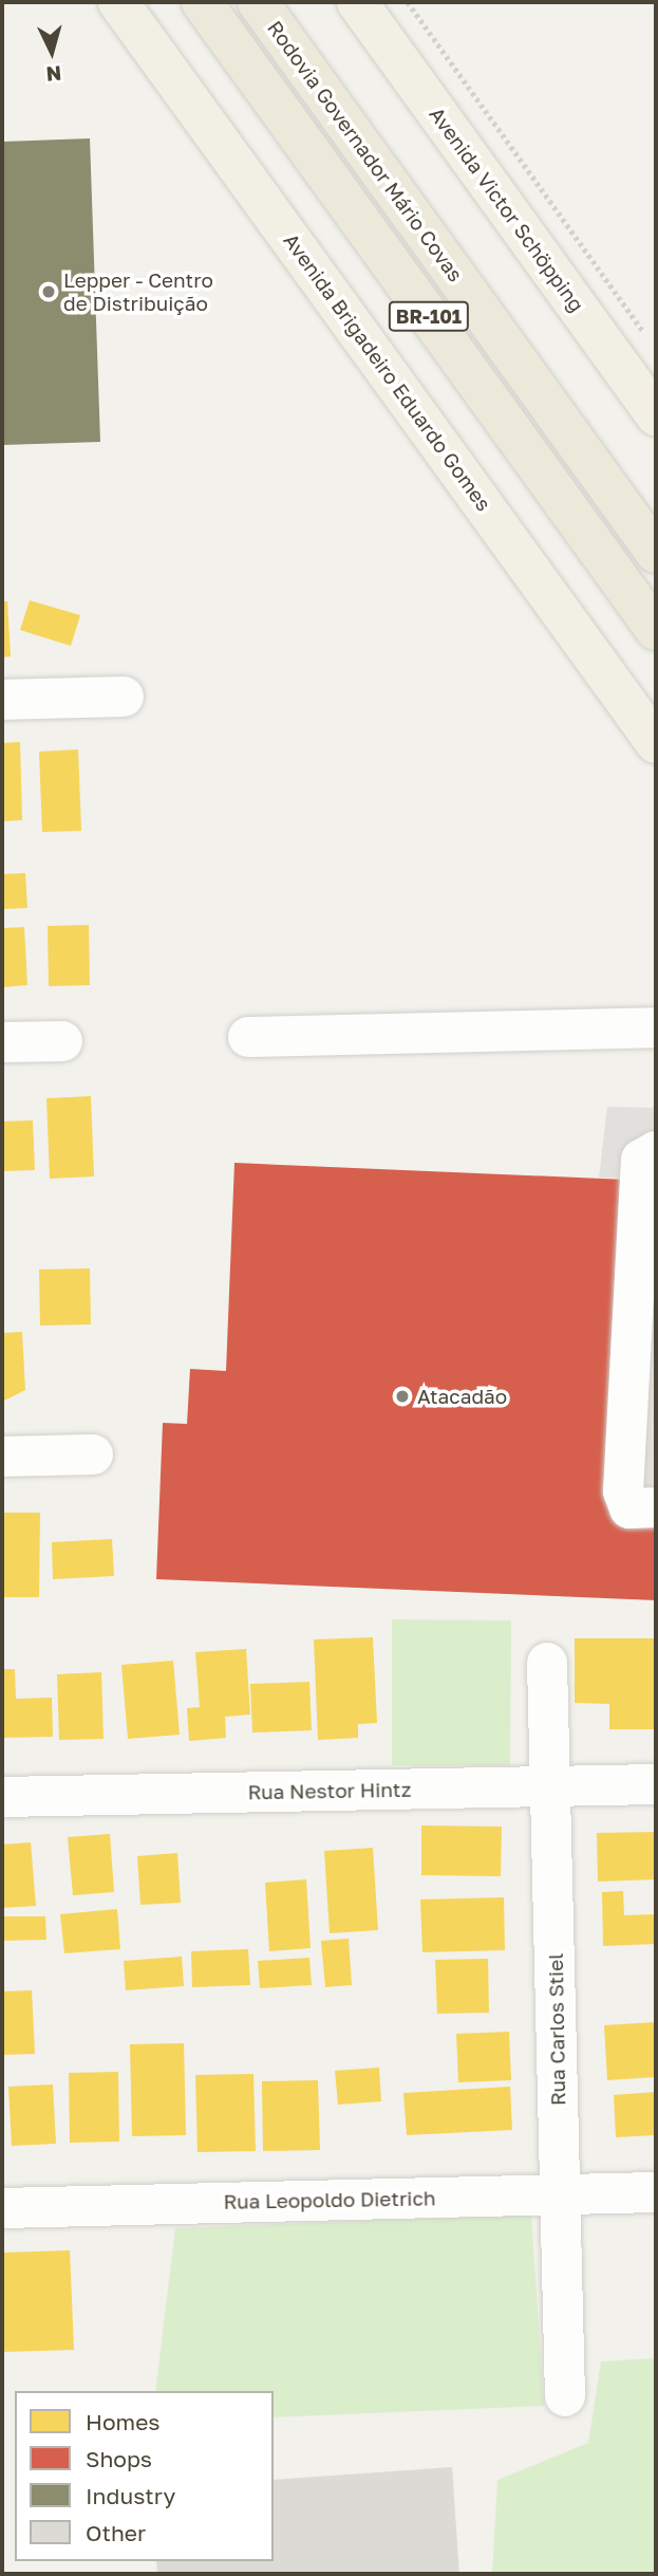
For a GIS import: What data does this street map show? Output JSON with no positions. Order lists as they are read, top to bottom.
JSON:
{
  "streets": {
    "highway": ["Rodovia Governador Mário Covas", "BR-101"],
    "main road": ["Avenida Victor Schöpping", "Avenida Brigadeiro Eduardo Gomes"],
    "street": ["Rua Nestor Hintz", "Rua Carlos Stiel", "Rua Leopoldo Dietrich"]
  },
  "crossings": [
    ["Rua Nestor Hintz", "Rua Carlos Stiel"],
    ["Rua Carlos Stiel", "Rua Leopoldo Dietrich"]
  ],
  "places": ["Lepper - Centro de Distribuição", "Atacadão"],
  "legend": [
    "Homes",
    "Shops",
    "Industry",
    "Other"
  ],
  "north": "bottom"
}
